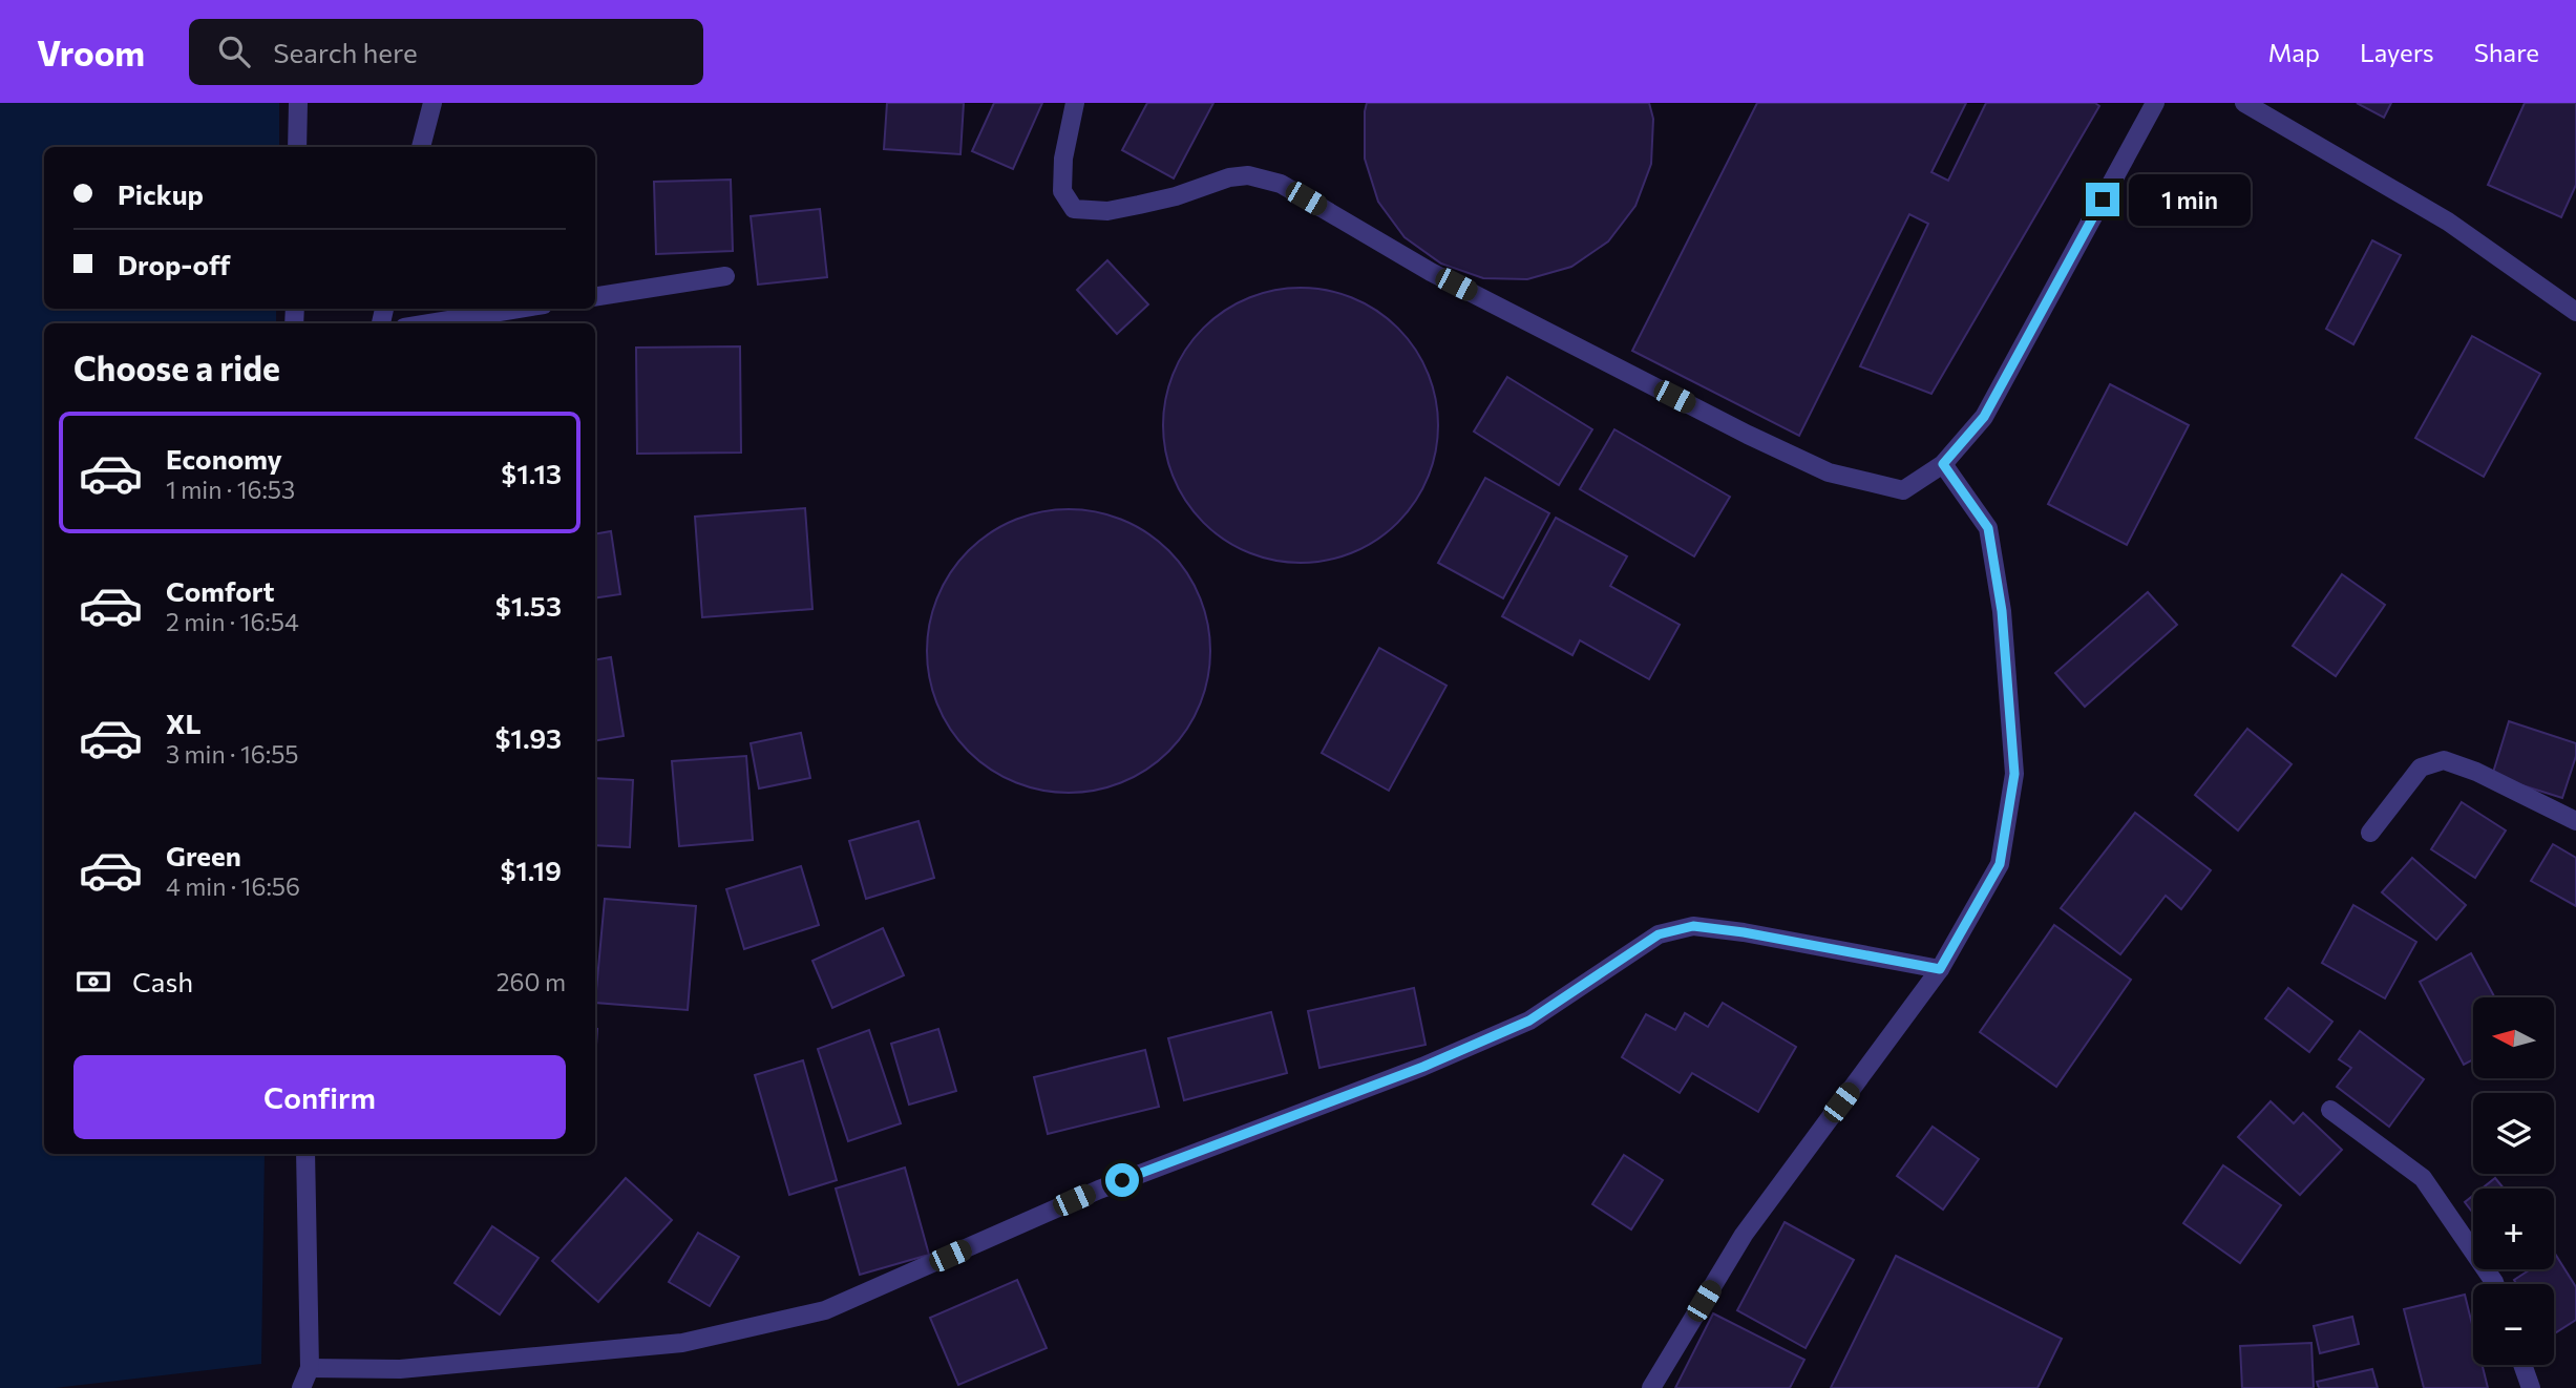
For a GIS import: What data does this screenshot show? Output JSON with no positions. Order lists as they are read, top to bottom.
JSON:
{
  "north": "left",
  "page": {
    "header": "Vroom",
    "search": "Search here",
    "nav": ["Map", "Layers", "Share"],
    "banner": ["Pickup", "Drop-off"],
    "bubble": "1 min",
    "heading": "Choose a ride",
    "list": [
      {
        "name": "Economy",
        "note": "1 min · 16:53",
        "value": "$1.13"
      },
      {
        "name": "Comfort",
        "note": "2 min · 16:54",
        "value": "$1.53"
      },
      {
        "name": "XL",
        "note": "3 min · 16:55",
        "value": "$1.93"
      },
      {
        "name": "Green",
        "note": "4 min · 16:56",
        "value": "$1.19"
      }
    ],
    "pay": ["Cash", "260 m"],
    "map_buttons": ["+", "−"],
    "buttons": "Confirm"
  }
}
